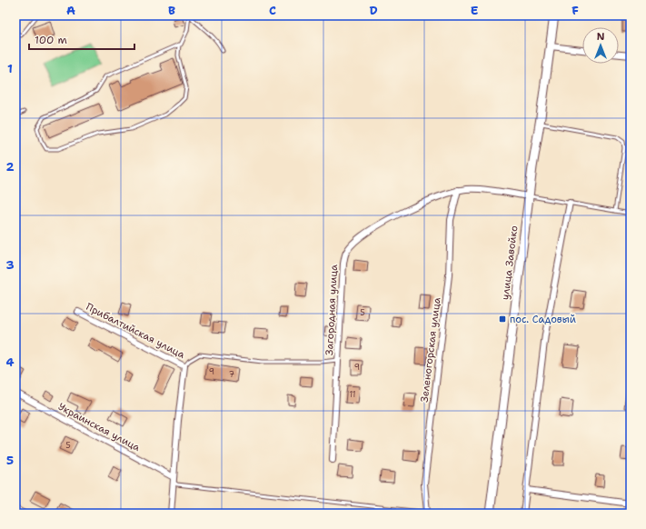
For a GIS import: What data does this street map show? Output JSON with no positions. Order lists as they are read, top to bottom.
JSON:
{
  "streets": {
    "main road": ["улица Завойко"],
    "street": [
      "Загородная улица",
      "Прибалтийская улица",
      "Зеленогорская улица",
      "Украинская улица"
    ]
  },
  "crossings": [
    ["улица Завойко", "Загородная улица"],
    ["Загородная улица", "Зеленогорская улица"]
  ],
  "places": {
    "transit": ["пос. Садовый"]
  },
  "house_numbers": [
    "5",
    "9",
    "9",
    "7",
    "11",
    "5"
  ],
  "scale_bar": "100 m",
  "north": "top",
  "grid": {
    "columns": [
      "A",
      "B",
      "C",
      "D",
      "E",
      "F"
    ],
    "rows": [
      "1",
      "2",
      "3",
      "4",
      "5"
    ]
  }
}
